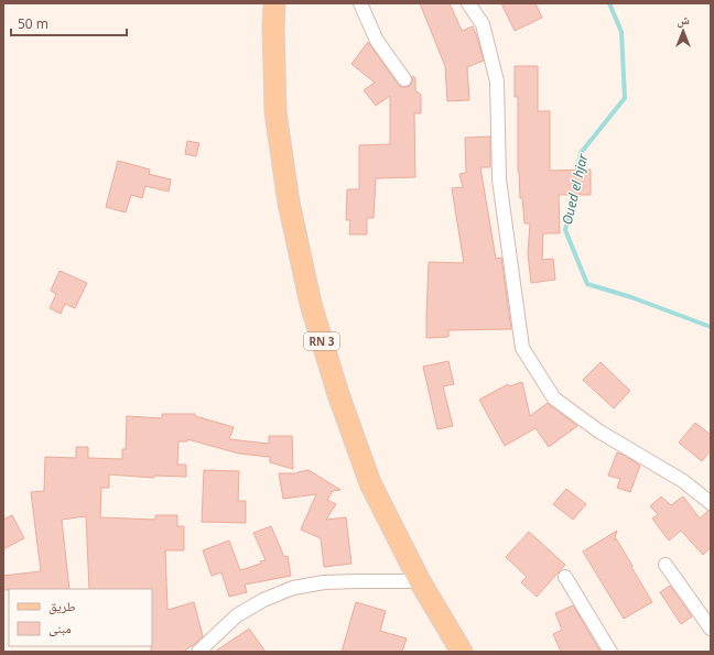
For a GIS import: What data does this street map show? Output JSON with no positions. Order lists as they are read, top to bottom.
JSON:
{
  "streets": {
    "main road": ["RN 3"]
  },
  "water": ["Oued el hjar"],
  "legend": ["طريق", "مبنى"],
  "scale_bar": "50 m",
  "north": "top"
}
